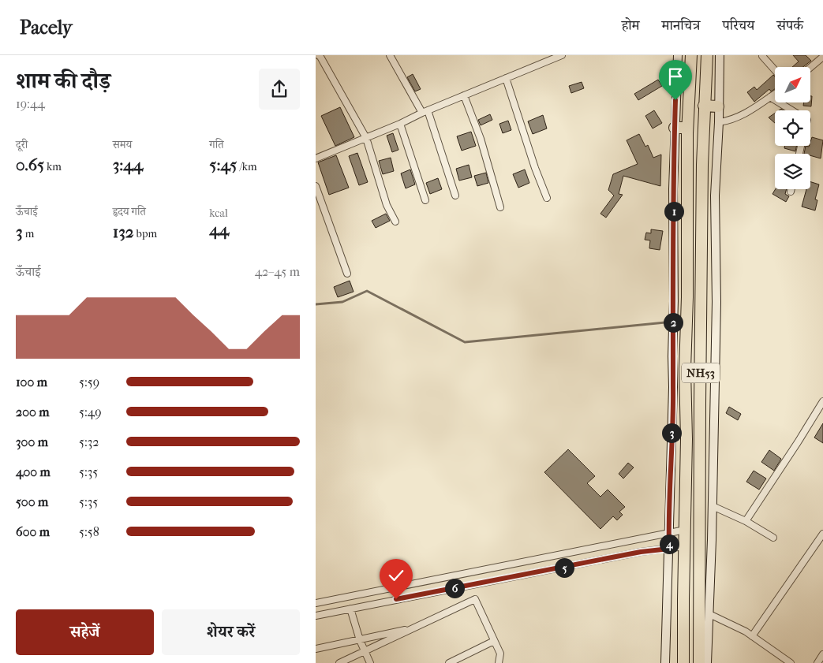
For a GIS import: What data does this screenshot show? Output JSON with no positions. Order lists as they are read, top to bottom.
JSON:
{
  "streets": {
    "highway": ["NH53"]
  },
  "north": "top right",
  "page": {
    "header": "Pacely",
    "nav": [
      "होम",
      "मानचित्र",
      "परिचय",
      "संपर्क"
    ],
    "heading": ["शाम की दौड़", "19:44"],
    "stats": [
      ["दूरी", "0.65 km"],
      ["समय", "3:44"],
      ["गति", "5:45 /km"],
      ["ऊँचाई", "3 m"],
      ["हृदय गति", "132 bpm"],
      ["kcal", "44"]
    ],
    "pins": [
      "1",
      "2",
      "3",
      "4",
      "5",
      "6"
    ],
    "chart": ["ऊँचाई", "42–45 m"],
    "list": [
      {
        "name": "100 m",
        "note": "5:59"
      },
      {
        "name": "200 m",
        "note": "5:49"
      },
      {
        "name": "300 m",
        "note": "5:32"
      },
      {
        "name": "400 m",
        "note": "5:35"
      },
      {
        "name": "500 m",
        "note": "5:35"
      },
      {
        "name": "600 m",
        "note": "5:58"
      }
    ],
    "buttons": ["सहेजें", "शेयर करें"]
  }
}
